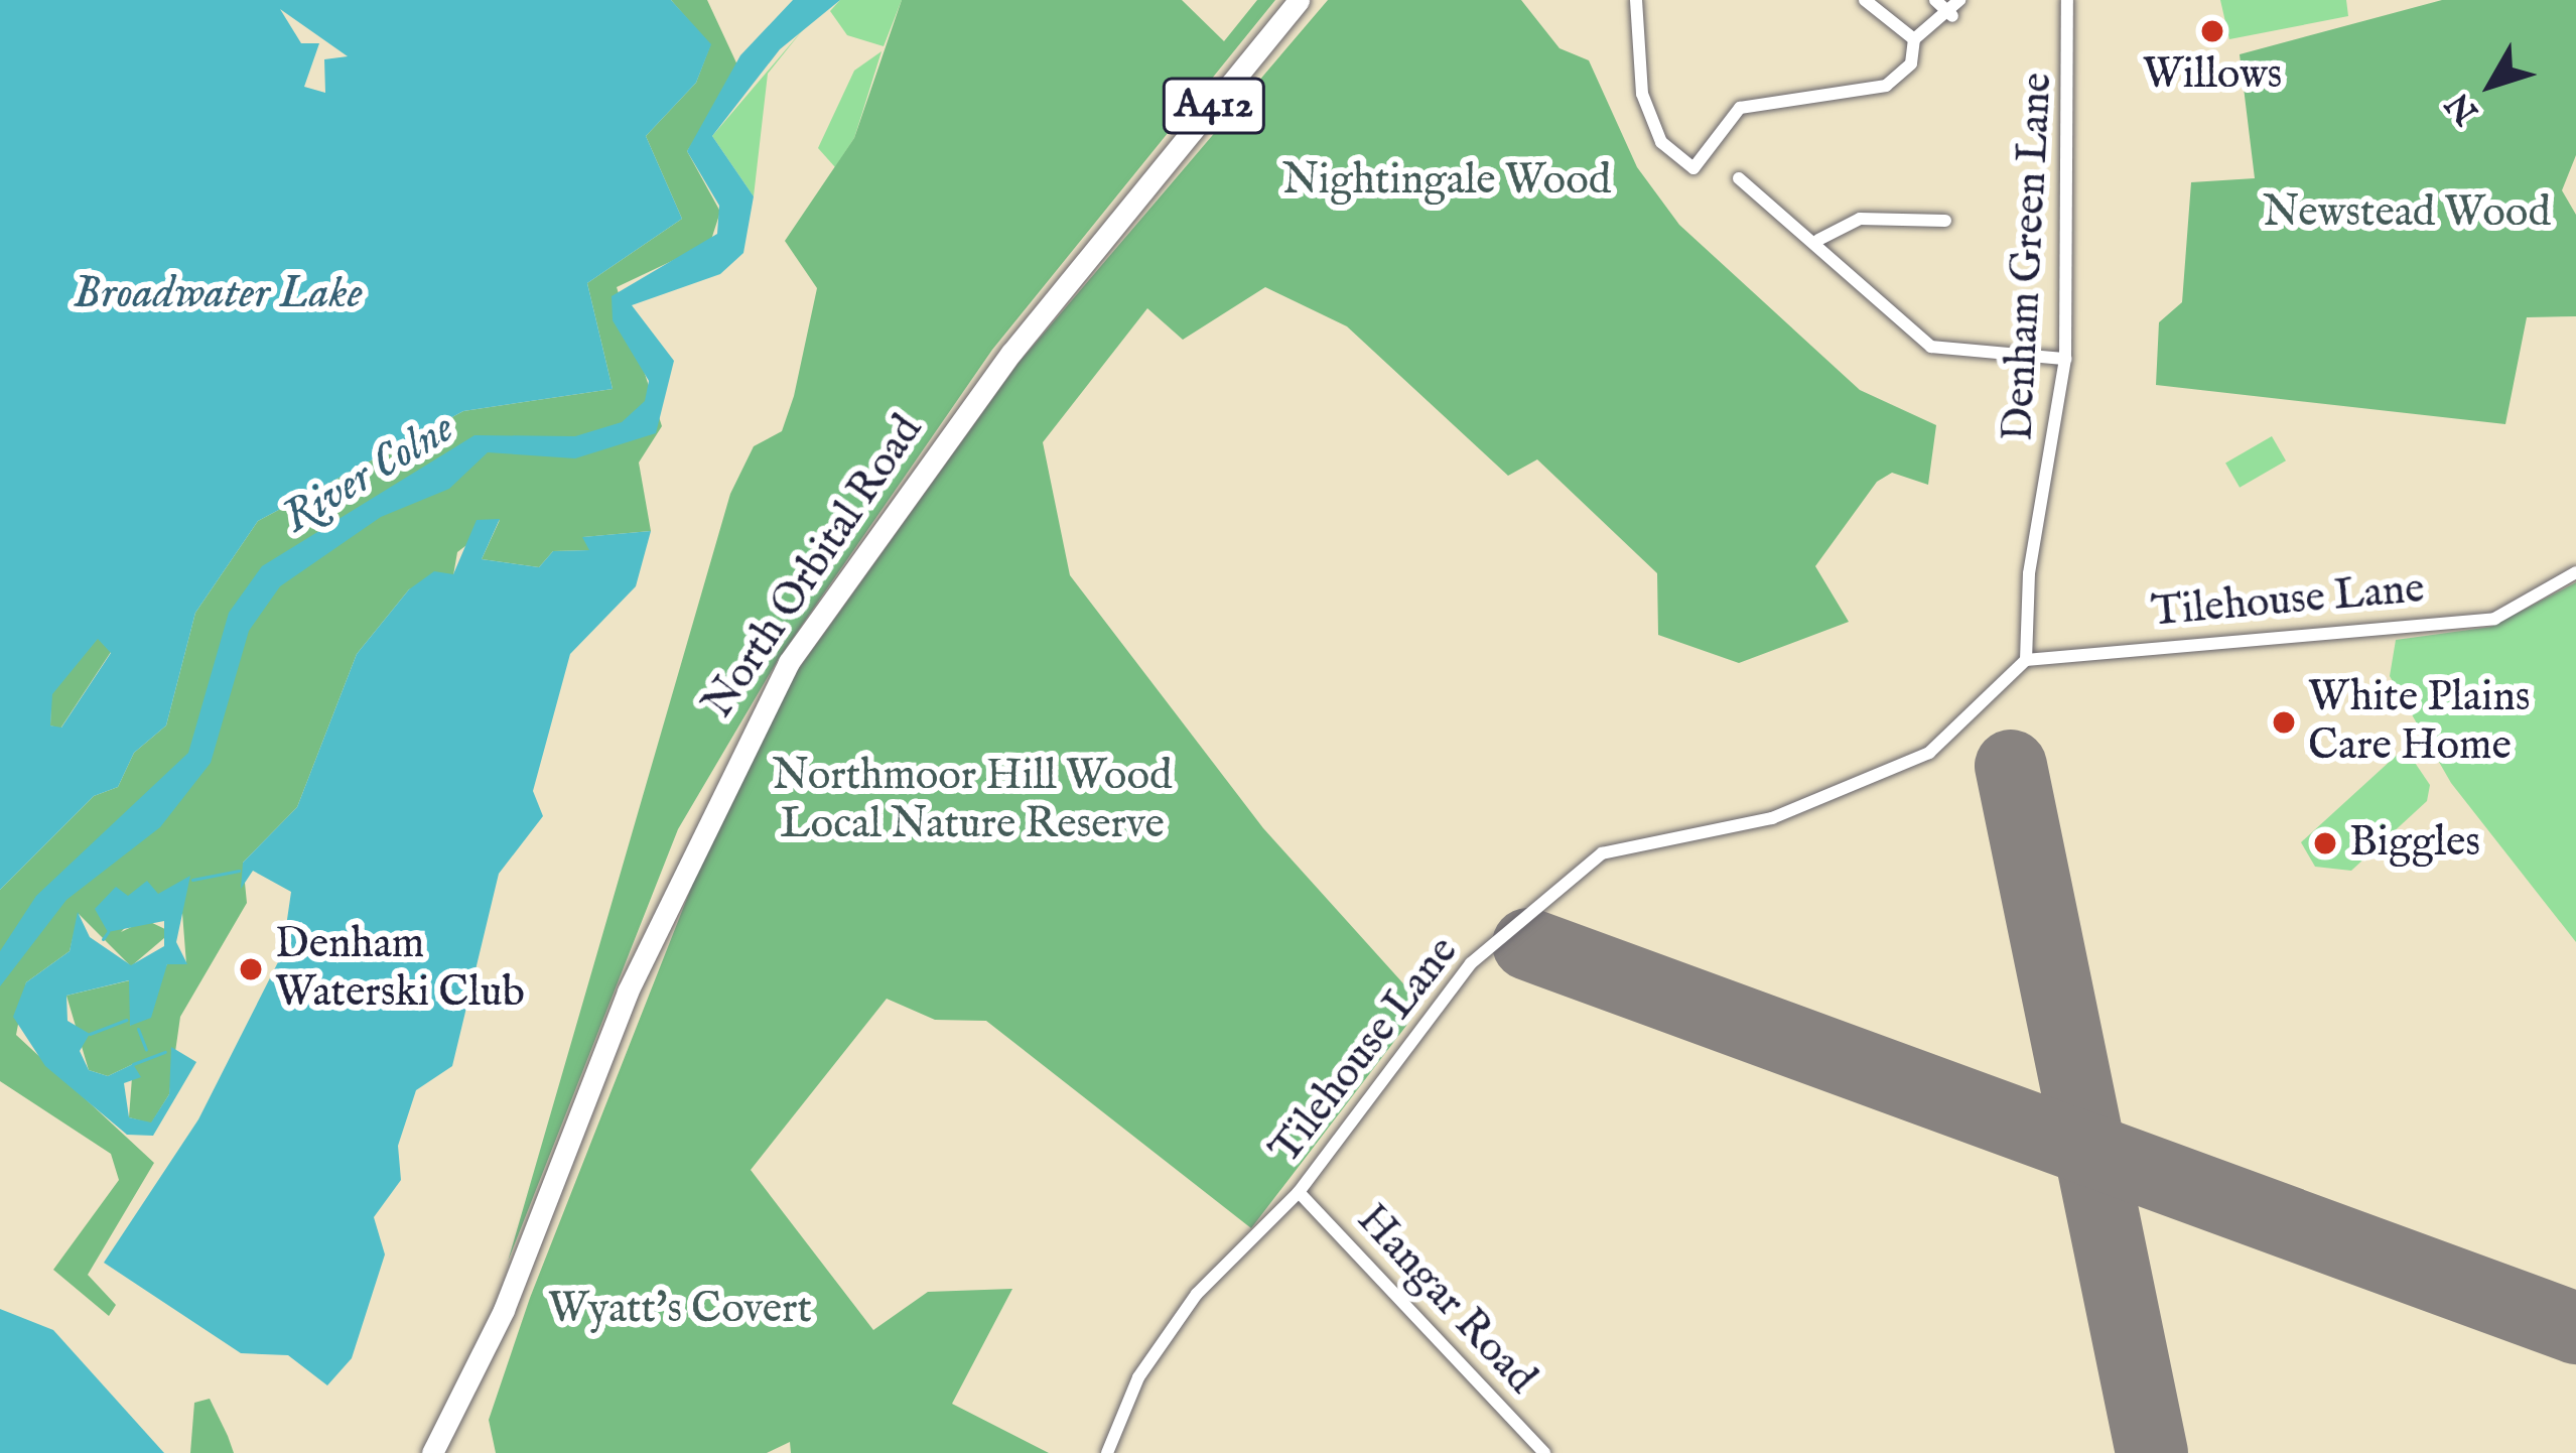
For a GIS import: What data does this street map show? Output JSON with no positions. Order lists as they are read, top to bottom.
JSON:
{
  "streets": {
    "main road": ["A412", "North Orbital Road"],
    "street": ["Denham Green Lane", "Tilehouse Lane", "Hangar Road"]
  },
  "crossings": [
    ["Denham Green Lane", "Tilehouse Lane"],
    ["Tilehouse Lane", "Hangar Road"]
  ],
  "water": ["Broadwater Lake", "River Colne"],
  "parks": [
    "Nightingale Wood",
    "Newstead Wood",
    "Northmoor Hill Wood Local Nature Reserve",
    "Wyatt's Covert"
  ],
  "places": [
    "Willows",
    "White Plains Care Home",
    "Biggles",
    "Denham Waterski Club"
  ],
  "north": "bottom left"
}
